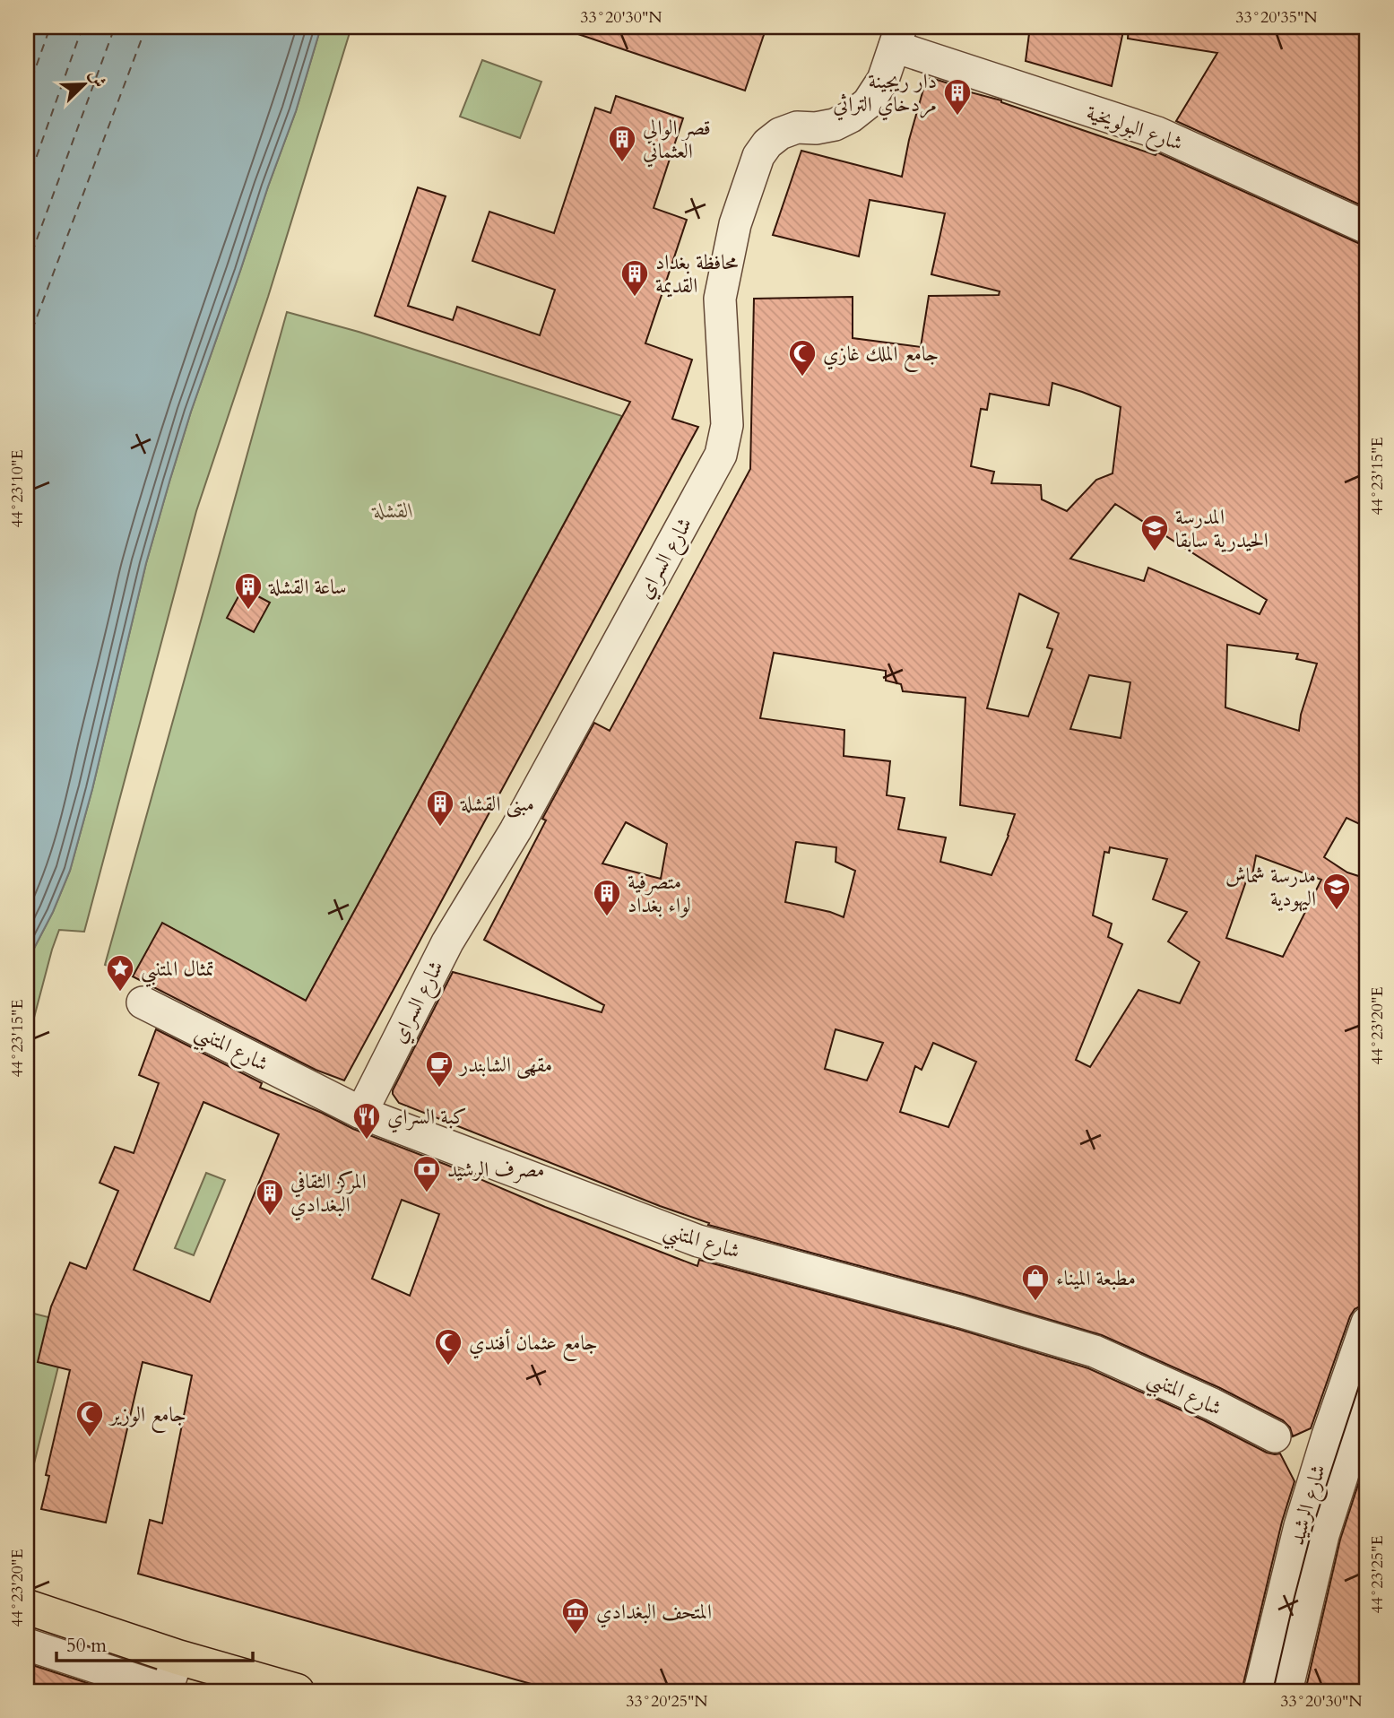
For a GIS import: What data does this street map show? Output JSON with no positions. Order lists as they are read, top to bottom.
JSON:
{
  "streets": {
    "street": [
      "شارع البولويخية",
      "شارع السراي",
      "شارع المتنبي",
      "شارع الرشيد"
    ]
  },
  "crossings": [
    ["شارع البولويخية", "شارع السراي"],
    ["شارع السراي", "شارع المتنبي"],
    ["شارع المتنبي", "شارع الرشيد"]
  ],
  "parks": ["القشلة"],
  "places": {
    "building": [
      "دار ريجينة مردخاي التراثي",
      "قصر الوالي العثماني",
      "محافظة بغداد القديمة",
      "ساعة القشلة",
      "مبنى القشلة",
      "متصرفية لواء بغداد",
      "المركز الثقافي البغدادي"
    ],
    "mosque": ["جامع الملك غازي", "جامع عثمان أفندي", "جامع الوزير"],
    "school or university": ["المدرسة الحيدرية سابقا", "مدرسة شماش اليهودية"],
    "place": ["تمثال المتنبي"],
    "cafe": ["مقهى الشابندر"],
    "restaurant": ["كبة السراي"],
    "bank": ["مصرف الرشيد"],
    "shop": ["مطبعة الميناء"],
    "museum": ["المتحف البغدادي"]
  },
  "scale_bar": "50 m",
  "north": "top right",
  "coordinates": [
    "33°20'30\"N",
    "33°20'35\"N",
    "44°23'15\"E",
    "44°23'10\"E",
    "44°23'20\"E",
    "44°23'25\"E",
    "33°20'25\"N"
  ]
}
